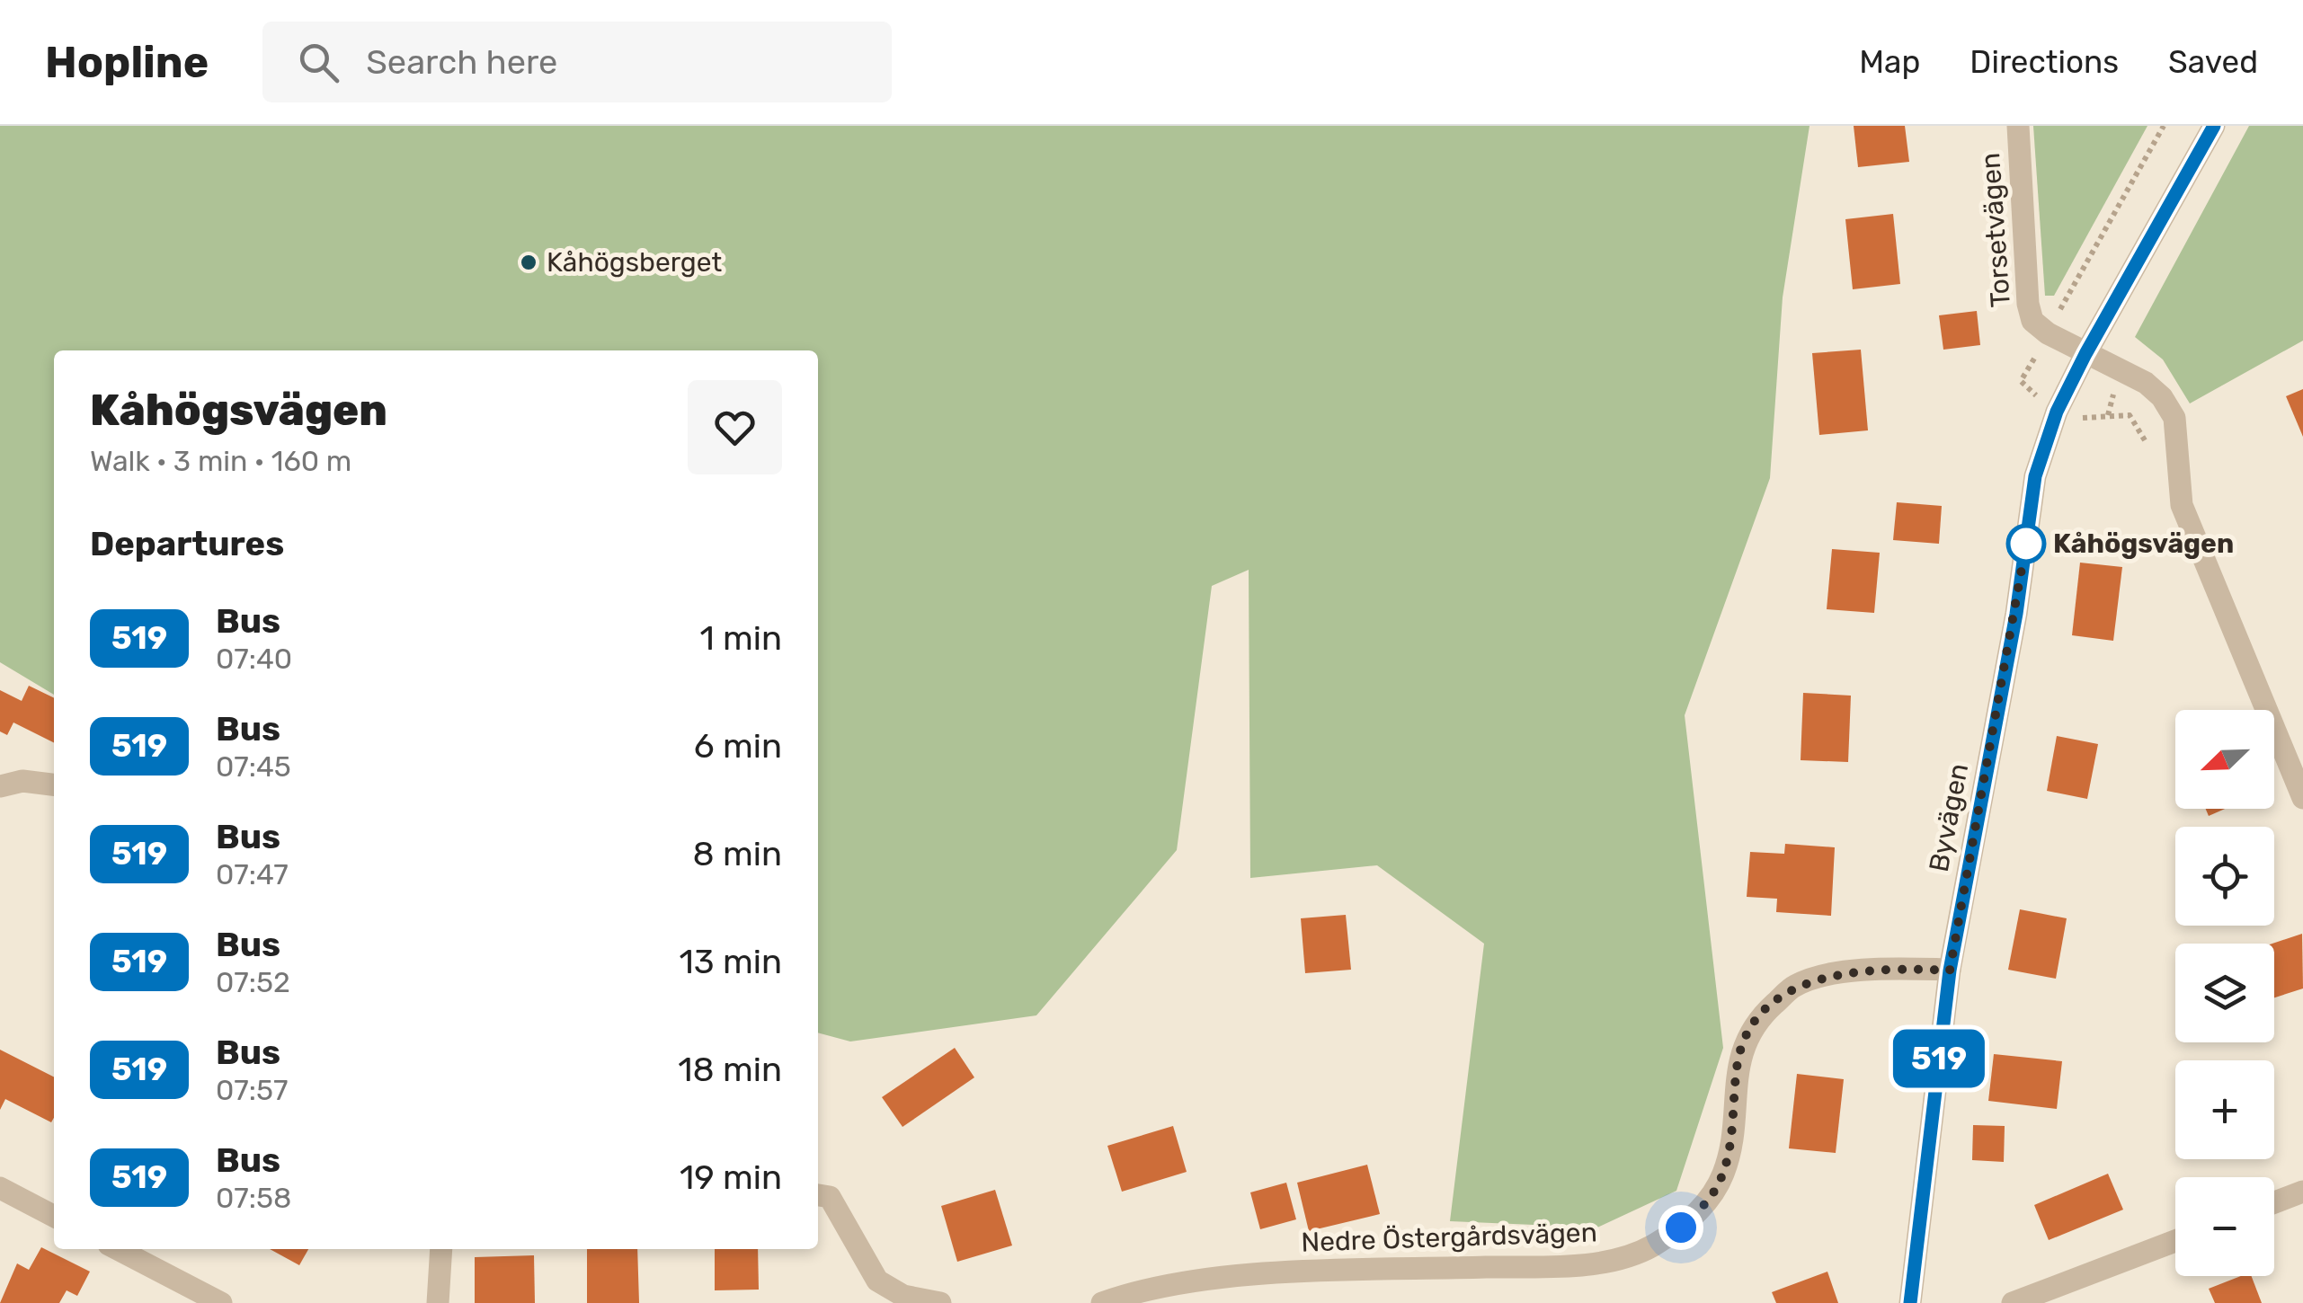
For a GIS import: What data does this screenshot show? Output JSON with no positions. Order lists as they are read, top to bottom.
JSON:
{
  "streets": {
    "street": ["Torsetvägen", "Byvägen", "Nedre Östergårdsvägen"]
  },
  "crossings": [
    ["Byvägen", "Nedre Östergårdsvägen"]
  ],
  "places": ["Kåhögsberget", "Kåhögsvägen"],
  "lines": ["bus line 519"],
  "north": "bottom left",
  "page": {
    "header": "Hopline",
    "search": "Search here",
    "nav": ["Map", "Directions", "Saved"],
    "on_map": "519",
    "heading": [
      ["Kåhögsvägen", "Walk · 3 min · 160 m"],
      "Departures"
    ],
    "list": [
      {
        "mark": "519",
        "name": "Bus",
        "note": "07:40",
        "value": "1 min"
      },
      {
        "mark": "519",
        "name": "Bus",
        "note": "07:45",
        "value": "6 min"
      },
      {
        "mark": "519",
        "name": "Bus",
        "note": "07:47",
        "value": "8 min"
      },
      {
        "mark": "519",
        "name": "Bus",
        "note": "07:52",
        "value": "13 min"
      },
      {
        "mark": "519",
        "name": "Bus",
        "note": "07:57",
        "value": "18 min"
      },
      {
        "mark": "519",
        "name": "Bus",
        "note": "07:58",
        "value": "19 min"
      }
    ],
    "map_buttons": ["+", "−"]
  }
}
